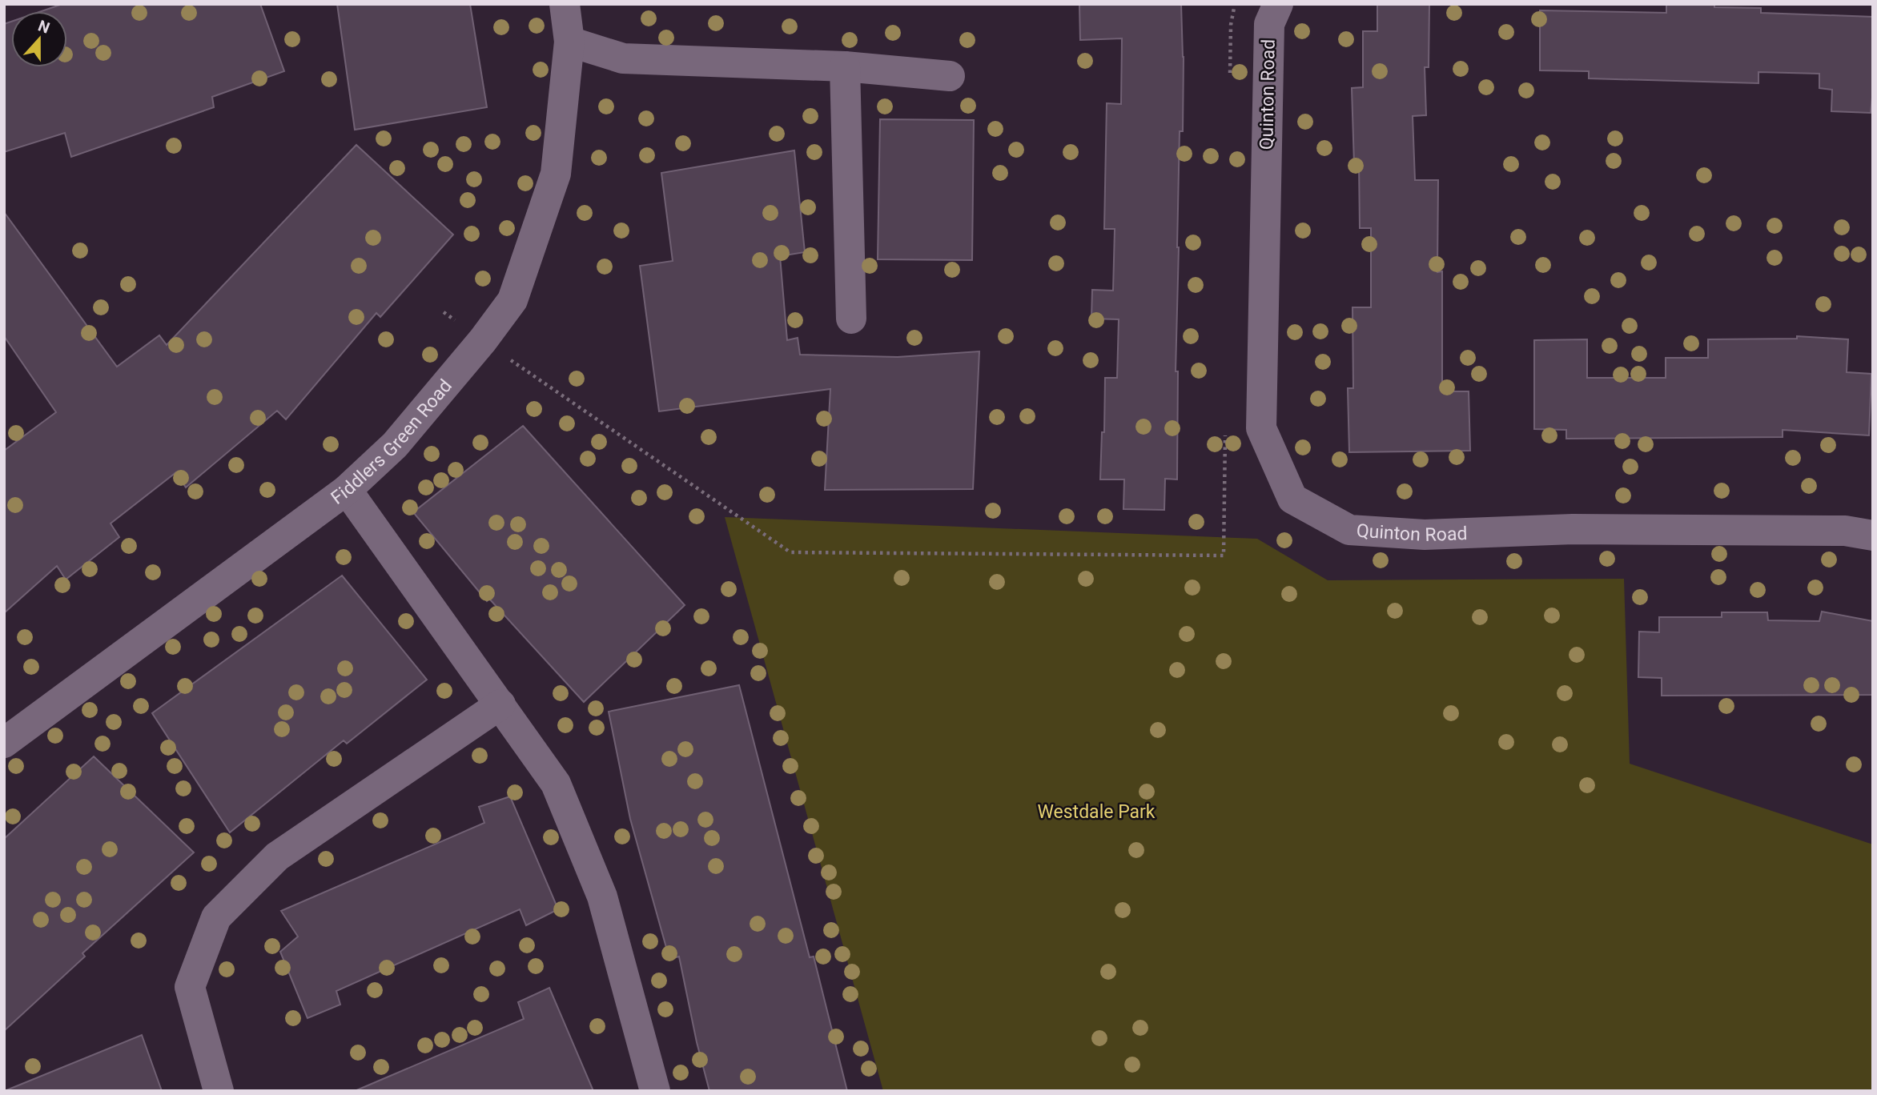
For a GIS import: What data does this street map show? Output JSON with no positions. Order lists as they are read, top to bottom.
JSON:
{
  "streets": {
    "street": ["Quinton Road", "Fiddlers Green Road"]
  },
  "parks": ["Westdale Park"],
  "north": "top"
}
